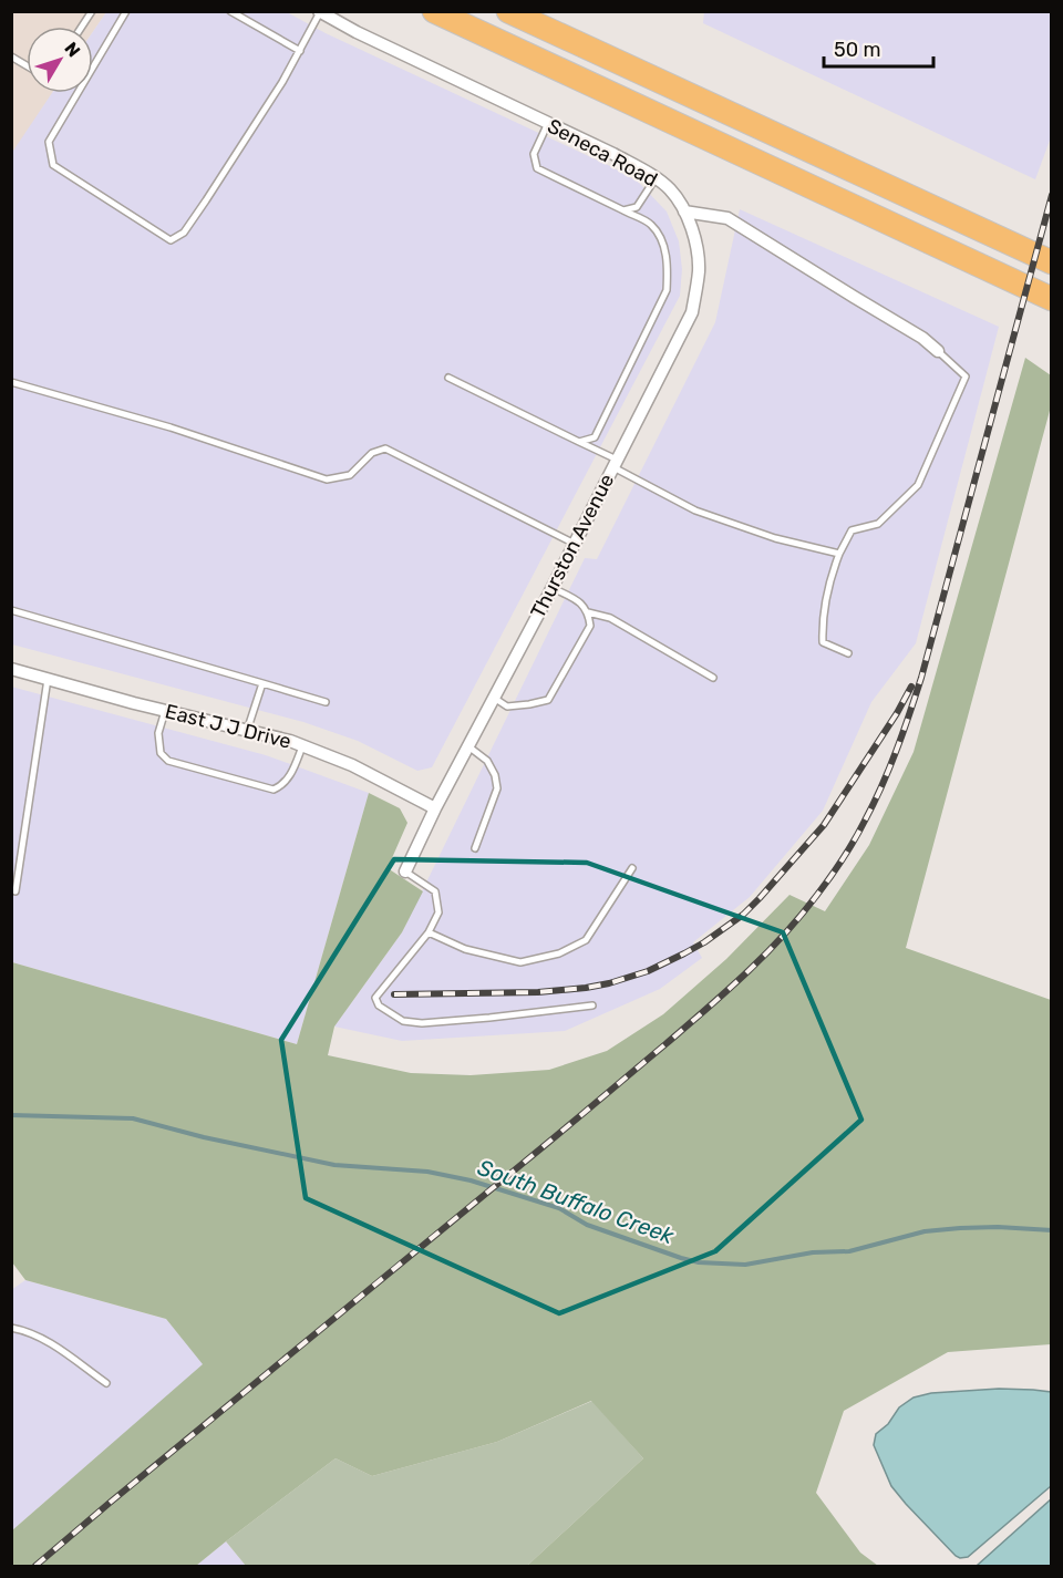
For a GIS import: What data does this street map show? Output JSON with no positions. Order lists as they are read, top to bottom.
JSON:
{
  "streets": {
    "street": ["Seneca Road", "Thurston Avenue", "East J J Drive"]
  },
  "crossings": [
    ["Seneca Road", "Thurston Avenue"],
    ["Thurston Avenue", "East J J Drive"]
  ],
  "water": ["South Buffalo Creek"],
  "scale_bar": "50 m",
  "north": "top right"
}
